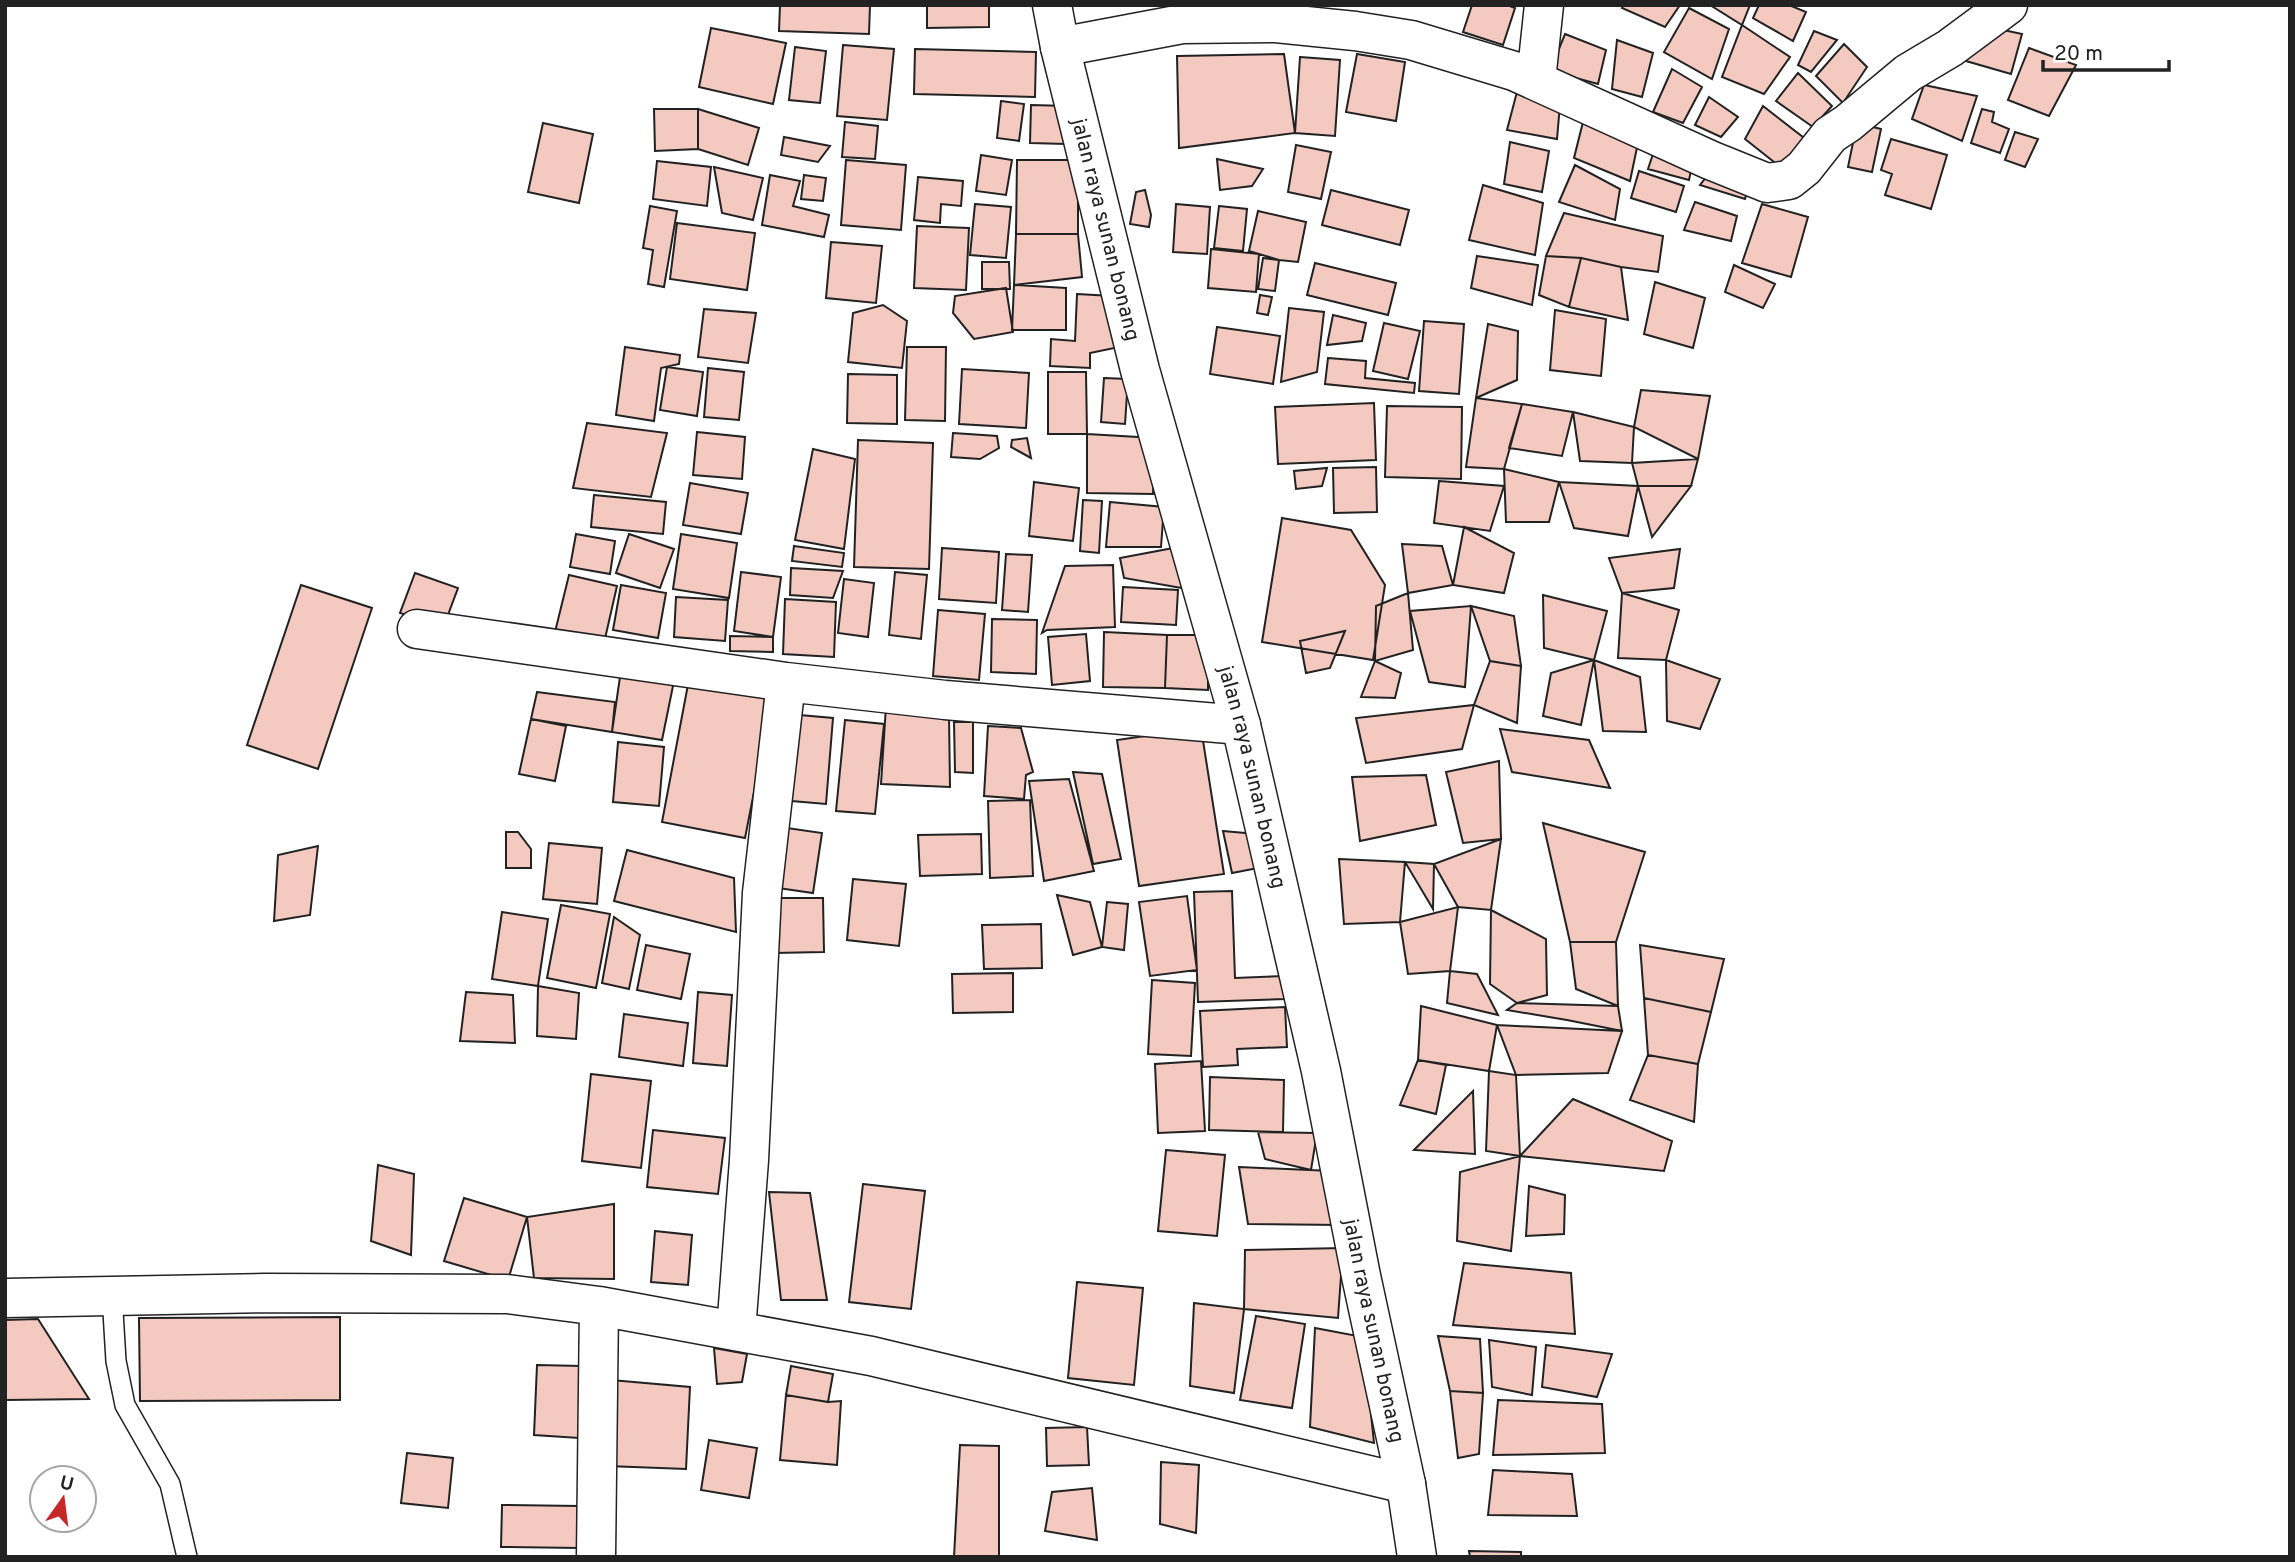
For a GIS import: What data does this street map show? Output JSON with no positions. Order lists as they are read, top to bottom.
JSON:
{
  "streets": {
    "street": ["jalan raya sunan bonang"]
  },
  "scale_bar": "20 m",
  "north": "top"
}
